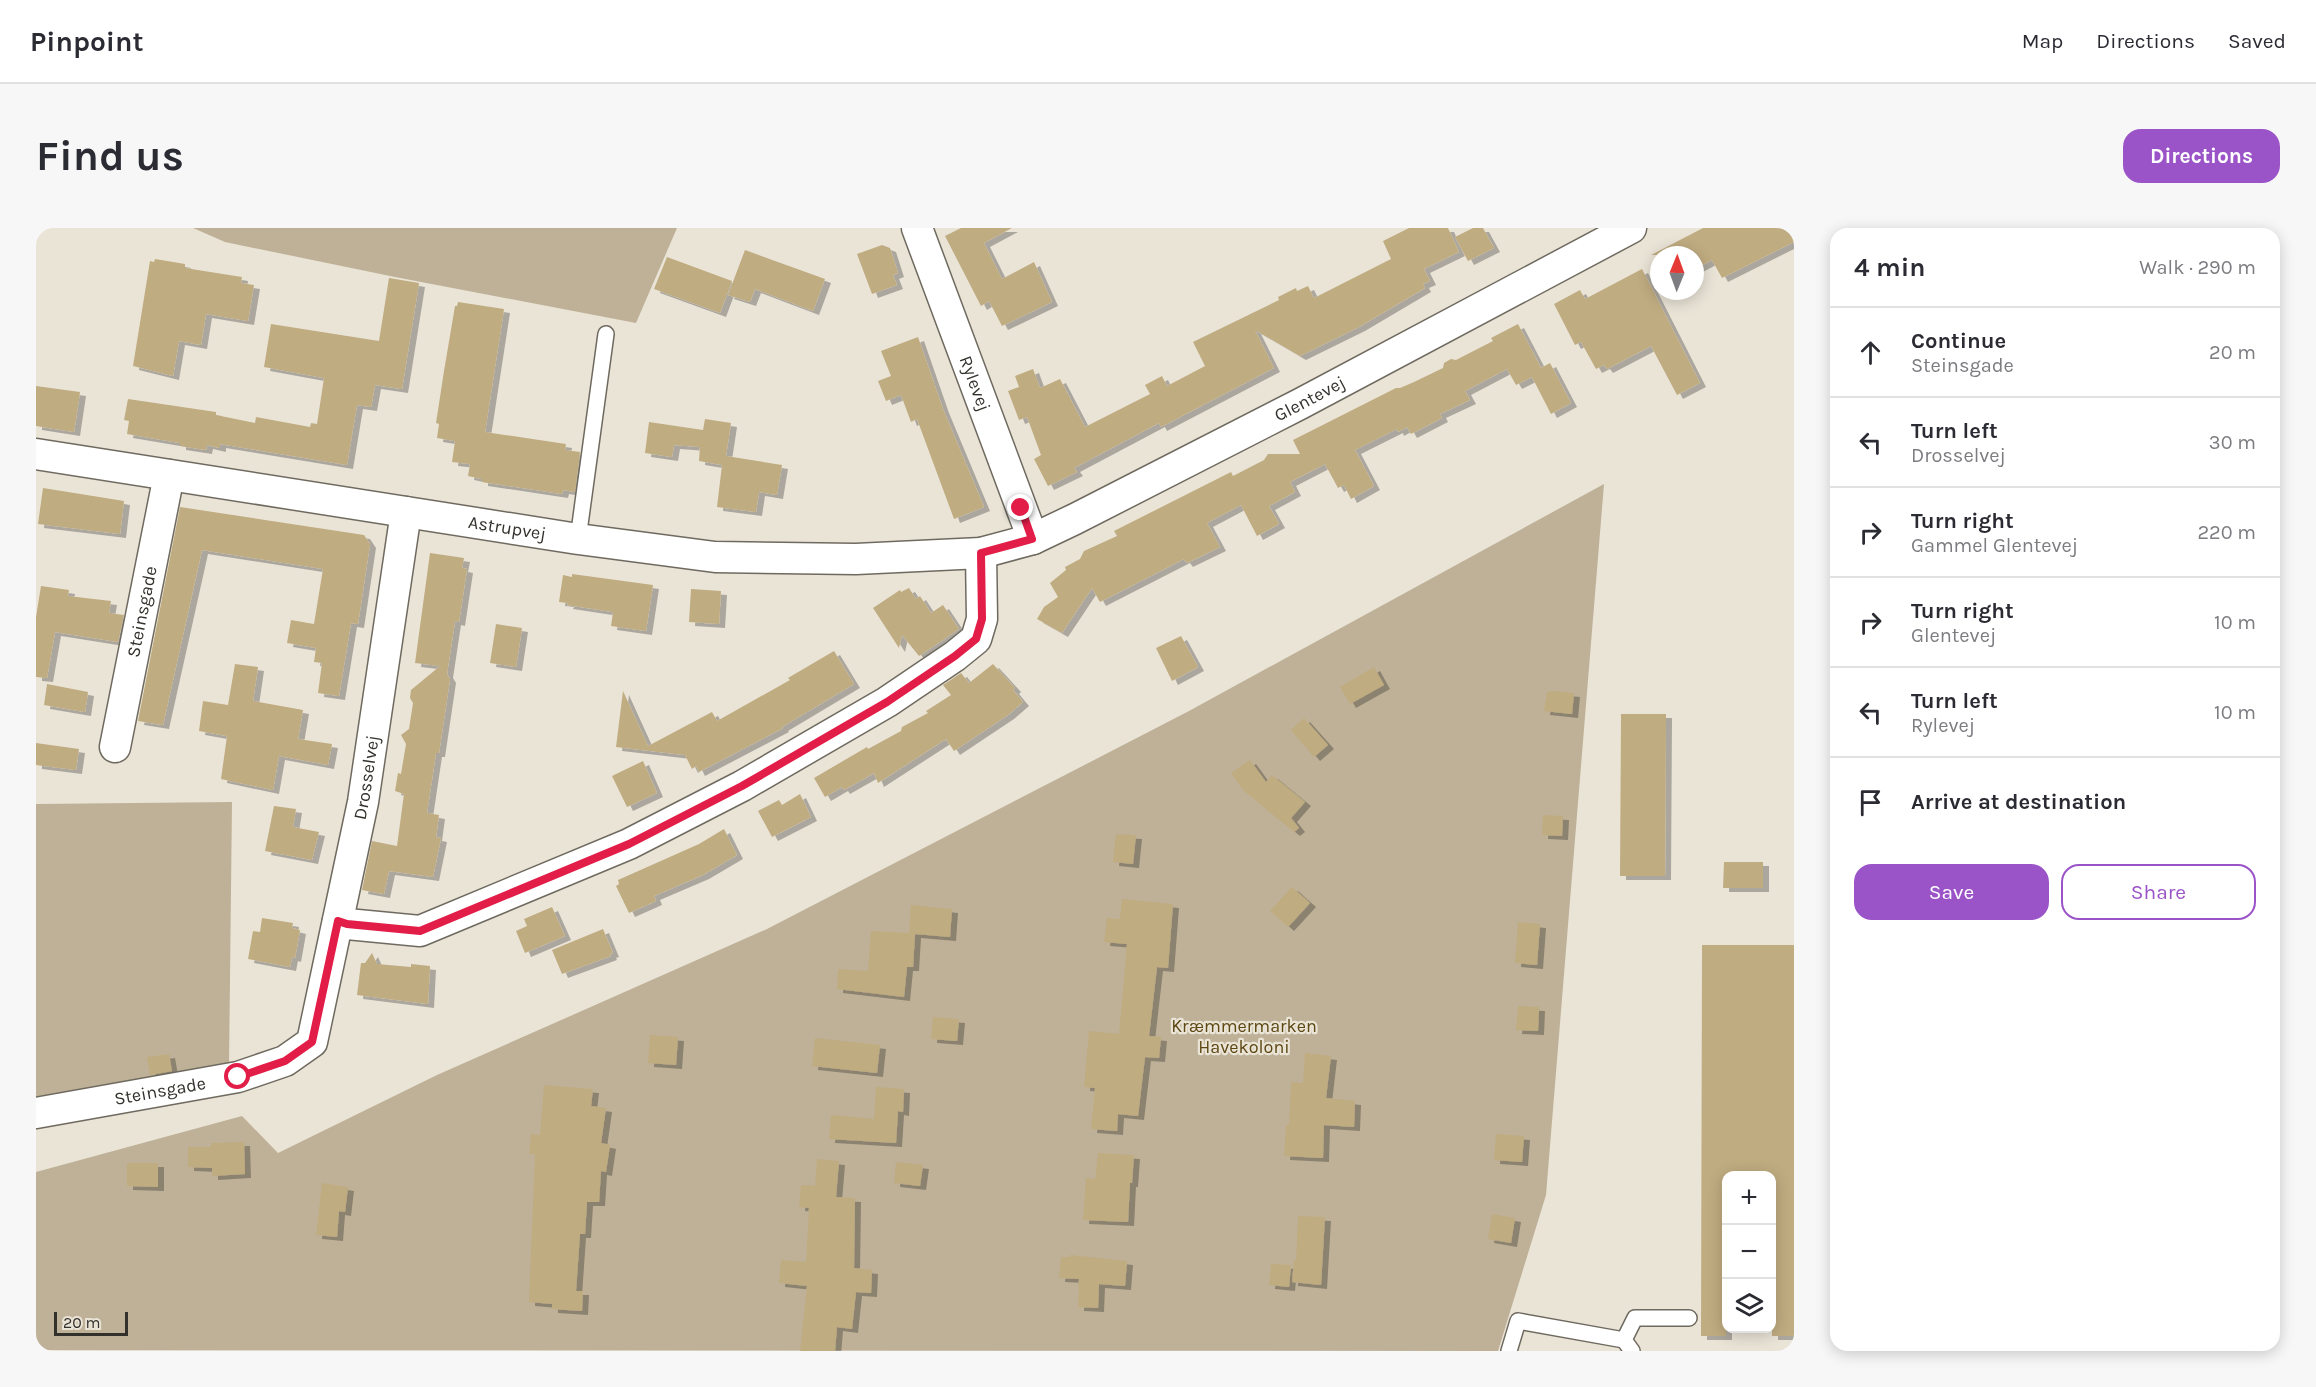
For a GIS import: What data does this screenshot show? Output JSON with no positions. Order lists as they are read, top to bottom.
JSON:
{
  "streets": {
    "street": [
      "Rylevej",
      "Glentevej",
      "Astrupvej",
      "Steinsgade",
      "Drosselvej"
    ]
  },
  "crossings": [
    ["Rylevej", "Glentevej"],
    ["Glentevej", "Astrupvej"],
    ["Astrupvej", "Steinsgade"],
    ["Astrupvej", "Drosselvej"],
    ["Steinsgade", "Drosselvej"]
  ],
  "parks": ["Kræmmermarken Havekoloni"],
  "scale_bar": "20 m",
  "north": "top",
  "page": {
    "header": "Pinpoint",
    "nav": ["Map", "Directions", "Saved"],
    "buttons": [
      "Directions",
      ["Save", "Share"]
    ],
    "title": "Find us",
    "heading": ["4 min", "Walk · 290 m"],
    "list": [
      ["Continue", "Steinsgade", "20 m"],
      ["Turn left", "Drosselvej", "30 m"],
      ["Turn right", "Gammel Glentevej", "220 m"],
      ["Turn right", "Glentevej", "10 m"],
      ["Turn left", "Rylevej", "10 m"],
      "Arrive at destination"
    ],
    "map_buttons": ["+", "−"],
    "scale": "20 m"
  }
}
